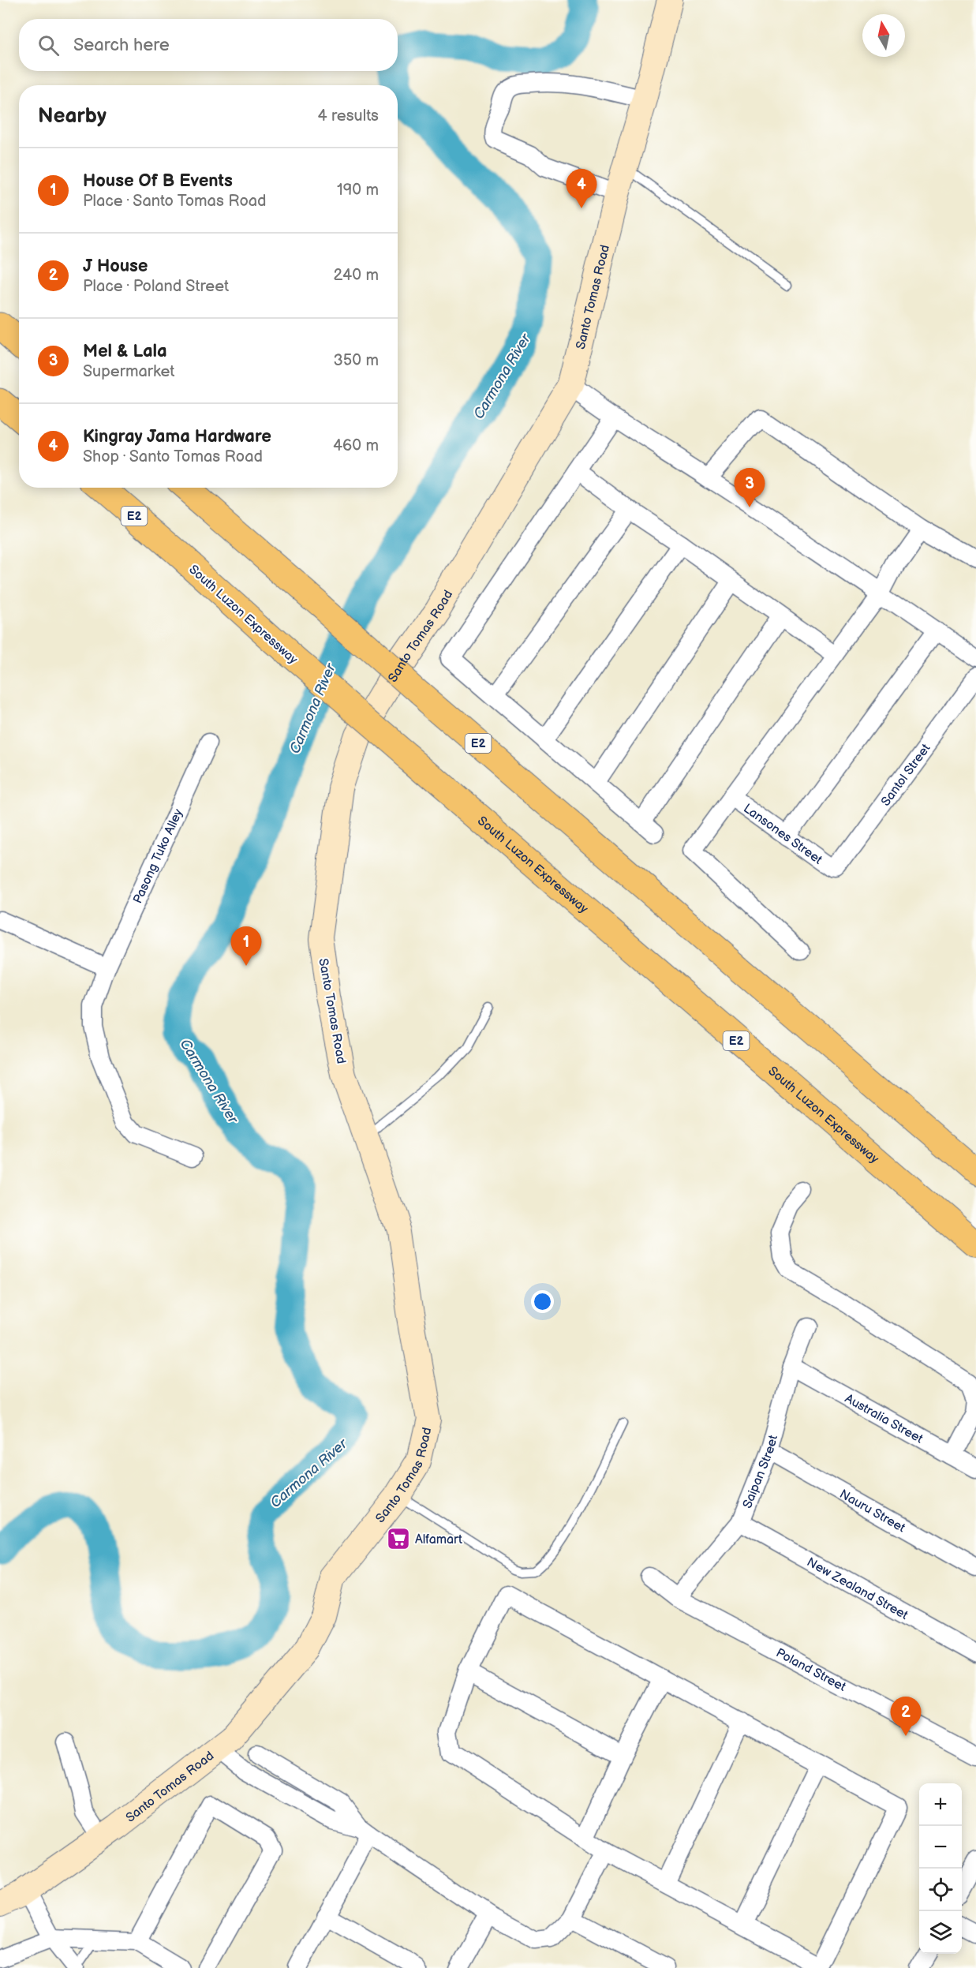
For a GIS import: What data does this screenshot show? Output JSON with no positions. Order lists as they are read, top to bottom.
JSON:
{
  "streets": {
    "highway": ["E2", "South Luzon Expressway"],
    "street": [
      "Santo Tomas Road",
      "Santol Street",
      "Lansones Street",
      "Pasong Tuko Alley",
      "Australia Street",
      "Saipan Street",
      "Nauru Street",
      "New Zealand Street",
      "Poland Street"
    ]
  },
  "crossings": [
    ["Santol Street", "Lansones Street"],
    ["Australia Street", "Saipan Street"],
    ["Saipan Street", "Nauru Street"],
    ["Saipan Street", "New Zealand Street"],
    ["Saipan Street", "Poland Street"]
  ],
  "water": ["Carmona River"],
  "places": {
    "supermarket": ["Alfamart"]
  },
  "north": "top",
  "page": {
    "search": "Search here",
    "heading": ["Nearby", "4 results"],
    "list": [
      {
        "mark": "1",
        "name": "House Of B Events",
        "note": "Place · Santo Tomas Road",
        "value": "190 m"
      },
      {
        "mark": "2",
        "name": "J House",
        "note": "Place · Poland Street",
        "value": "240 m"
      },
      {
        "mark": "3",
        "name": "Mel & Lala",
        "note": "Supermarket",
        "value": "350 m"
      },
      {
        "mark": "4",
        "name": "Kingray Jama Hardware",
        "note": "Shop · Santo Tomas Road",
        "value": "460 m"
      }
    ],
    "pins": [
      "4",
      "3",
      "1",
      "2"
    ],
    "map_buttons": ["+", "−"]
  }
}
